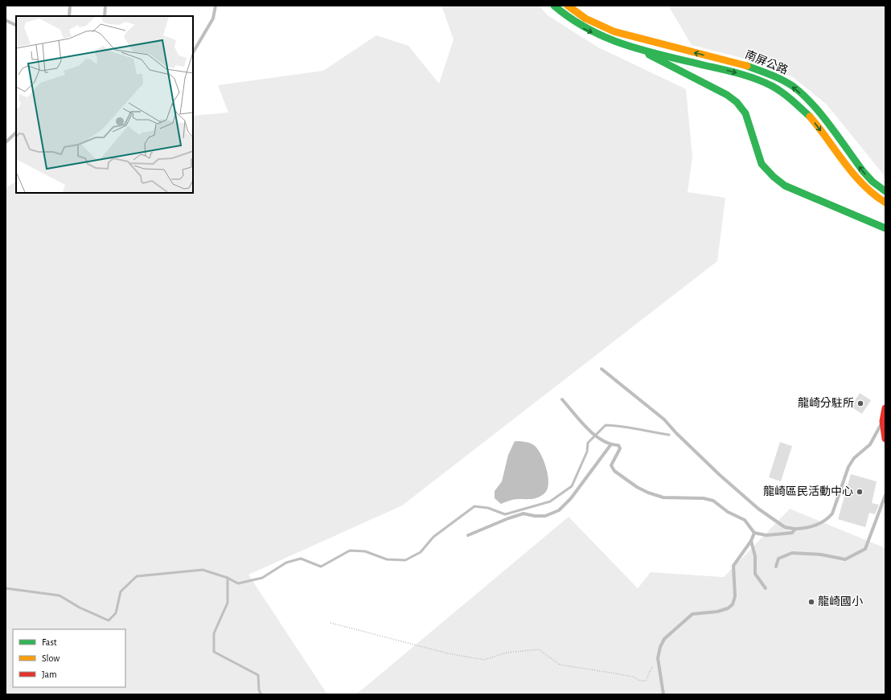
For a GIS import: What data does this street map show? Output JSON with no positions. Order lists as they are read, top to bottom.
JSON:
{
  "streets": {
    "main road": ["南屏公路"]
  },
  "places": ["龍崎分駐所", "龍崎區民活動中心", "龍崎國小"],
  "legend": ["Fast", "Slow", "Jam"]
}
